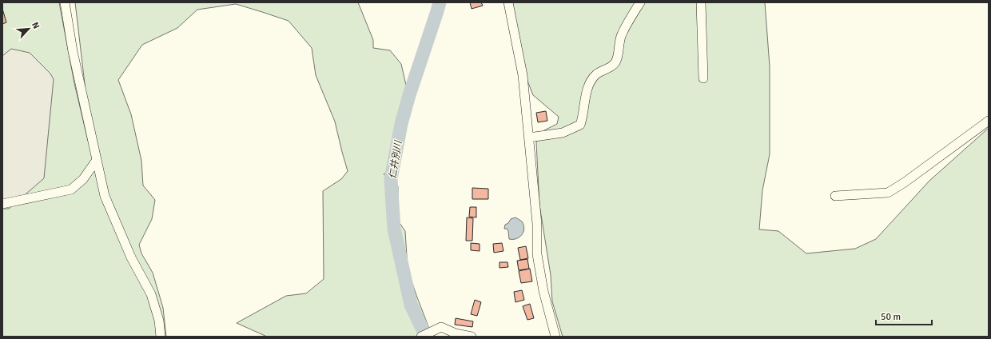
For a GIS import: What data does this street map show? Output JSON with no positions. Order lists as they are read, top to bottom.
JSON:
{
  "water": ["仁井別川"],
  "scale_bar": "50 m",
  "north": "top right"
}
